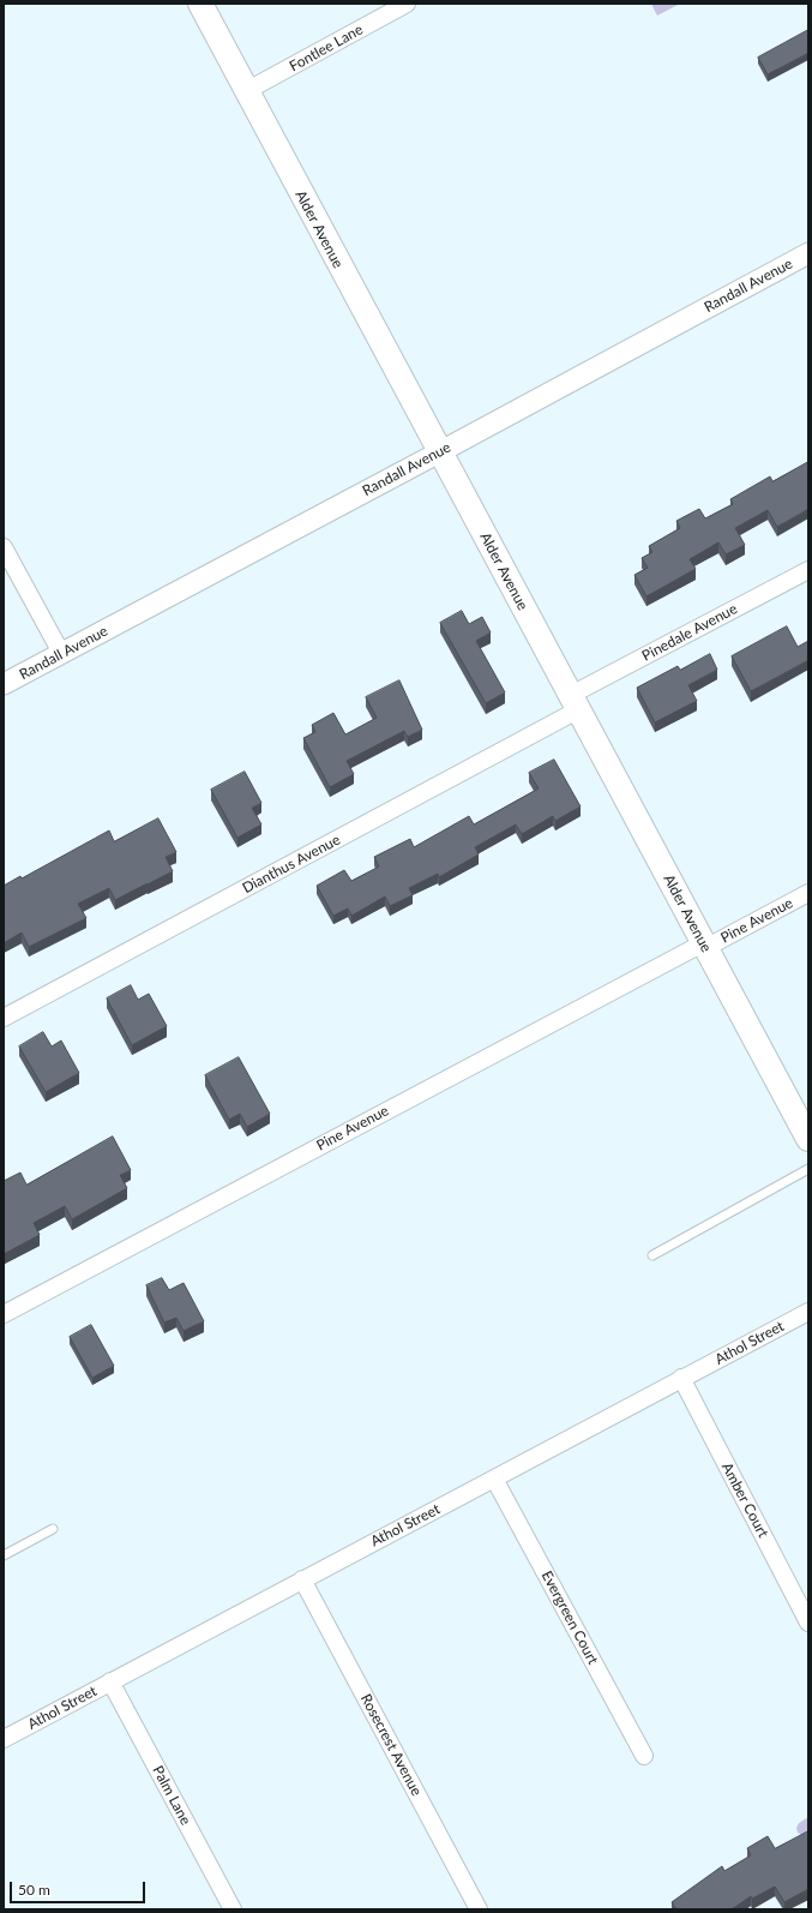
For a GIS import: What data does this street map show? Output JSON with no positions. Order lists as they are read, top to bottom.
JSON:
{
  "streets": {
    "main road": ["Alder Avenue"],
    "street": [
      "Fontlee Lane",
      "Randall Avenue",
      "Pinedale Avenue",
      "Dianthus Avenue",
      "Pine Avenue",
      "Athol Street",
      "Amber Court",
      "Evergreen Court",
      "Rosecrest Avenue",
      "Palm Lane"
    ]
  },
  "crossings": [
    ["Fontlee Lane", "Alder Avenue"],
    ["Alder Avenue", "Randall Avenue"],
    ["Alder Avenue", "Pinedale Avenue"],
    ["Alder Avenue", "Dianthus Avenue"],
    ["Alder Avenue", "Pine Avenue"],
    ["Pinedale Avenue", "Dianthus Avenue"],
    ["Athol Street", "Amber Court"],
    ["Athol Street", "Evergreen Court"],
    ["Athol Street", "Rosecrest Avenue"],
    ["Athol Street", "Palm Lane"]
  ],
  "scale_bar": "50 m"
}
